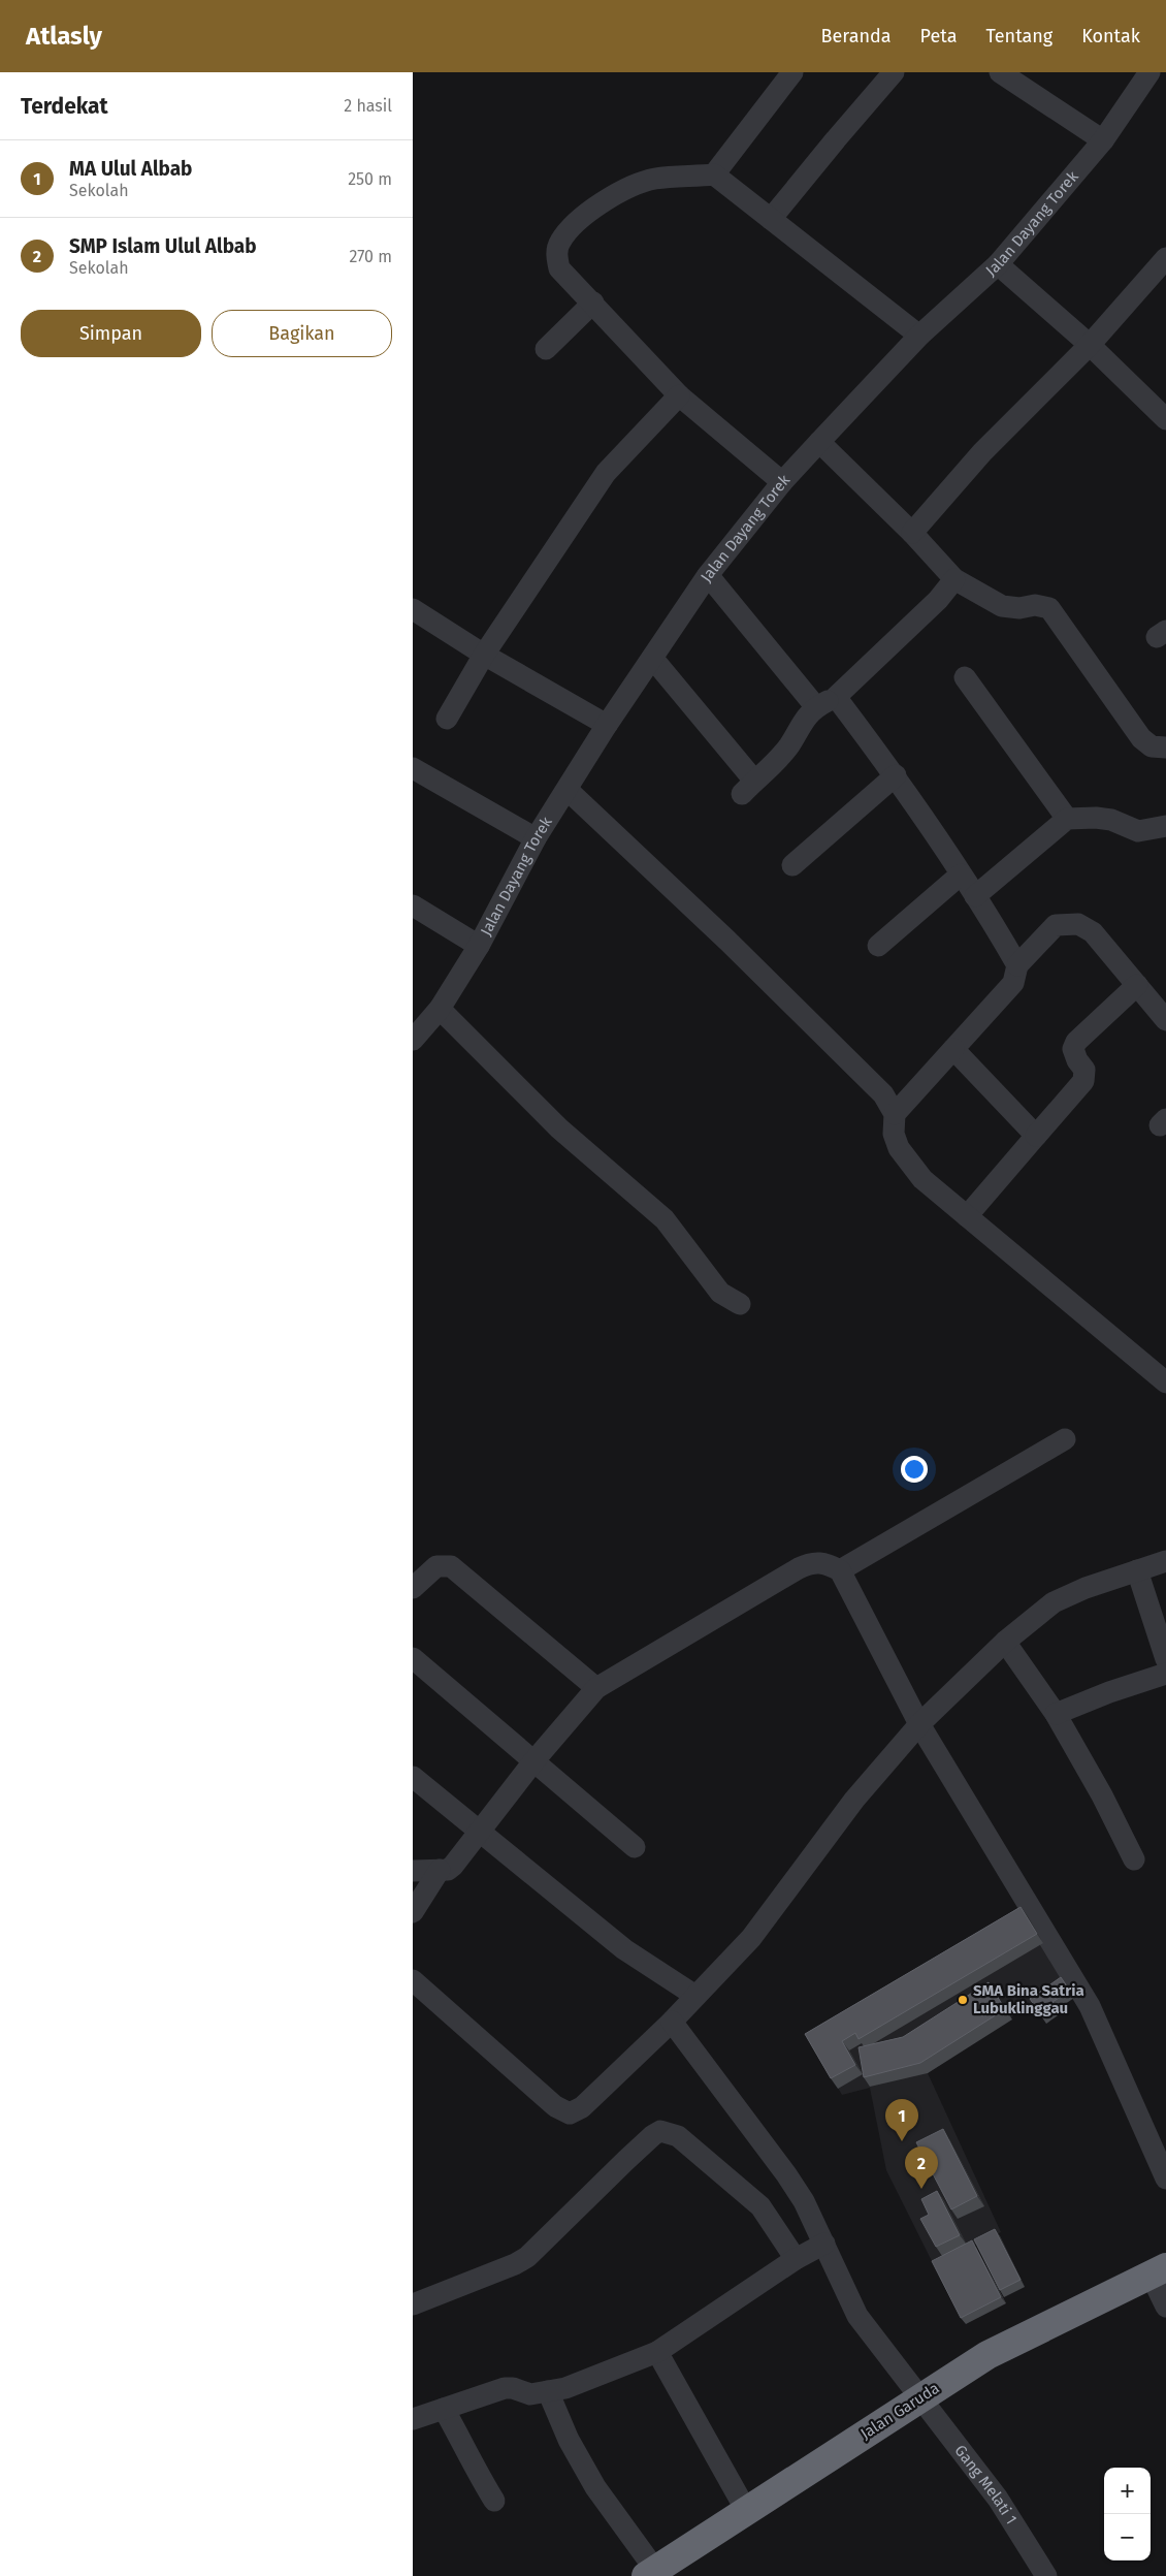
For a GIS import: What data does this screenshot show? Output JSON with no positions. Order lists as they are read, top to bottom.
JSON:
{
  "streets": {
    "highway": ["Jalan Garuda"],
    "street": ["Jalan Dayang Torek", "Gang Melati 1"]
  },
  "crossings": [
    ["Jalan Garuda", "Gang Melati 1"]
  ],
  "places": ["SMA Bina Satria Lubuklinggau"],
  "page": {
    "header": "Atlasly",
    "nav": [
      "Beranda",
      "Peta",
      "Tentang",
      "Kontak"
    ],
    "heading": ["Terdekat", "2 hasil"],
    "list": [
      {
        "mark": "1",
        "name": "MA Ulul Albab",
        "note": "Sekolah",
        "value": "250 m"
      },
      {
        "mark": "2",
        "name": "SMP Islam Ulul Albab",
        "note": "Sekolah",
        "value": "270 m"
      }
    ],
    "buttons": ["Simpan", "Bagikan"],
    "pins": ["1", "2"],
    "map_buttons": ["+", "−"]
  }
}
